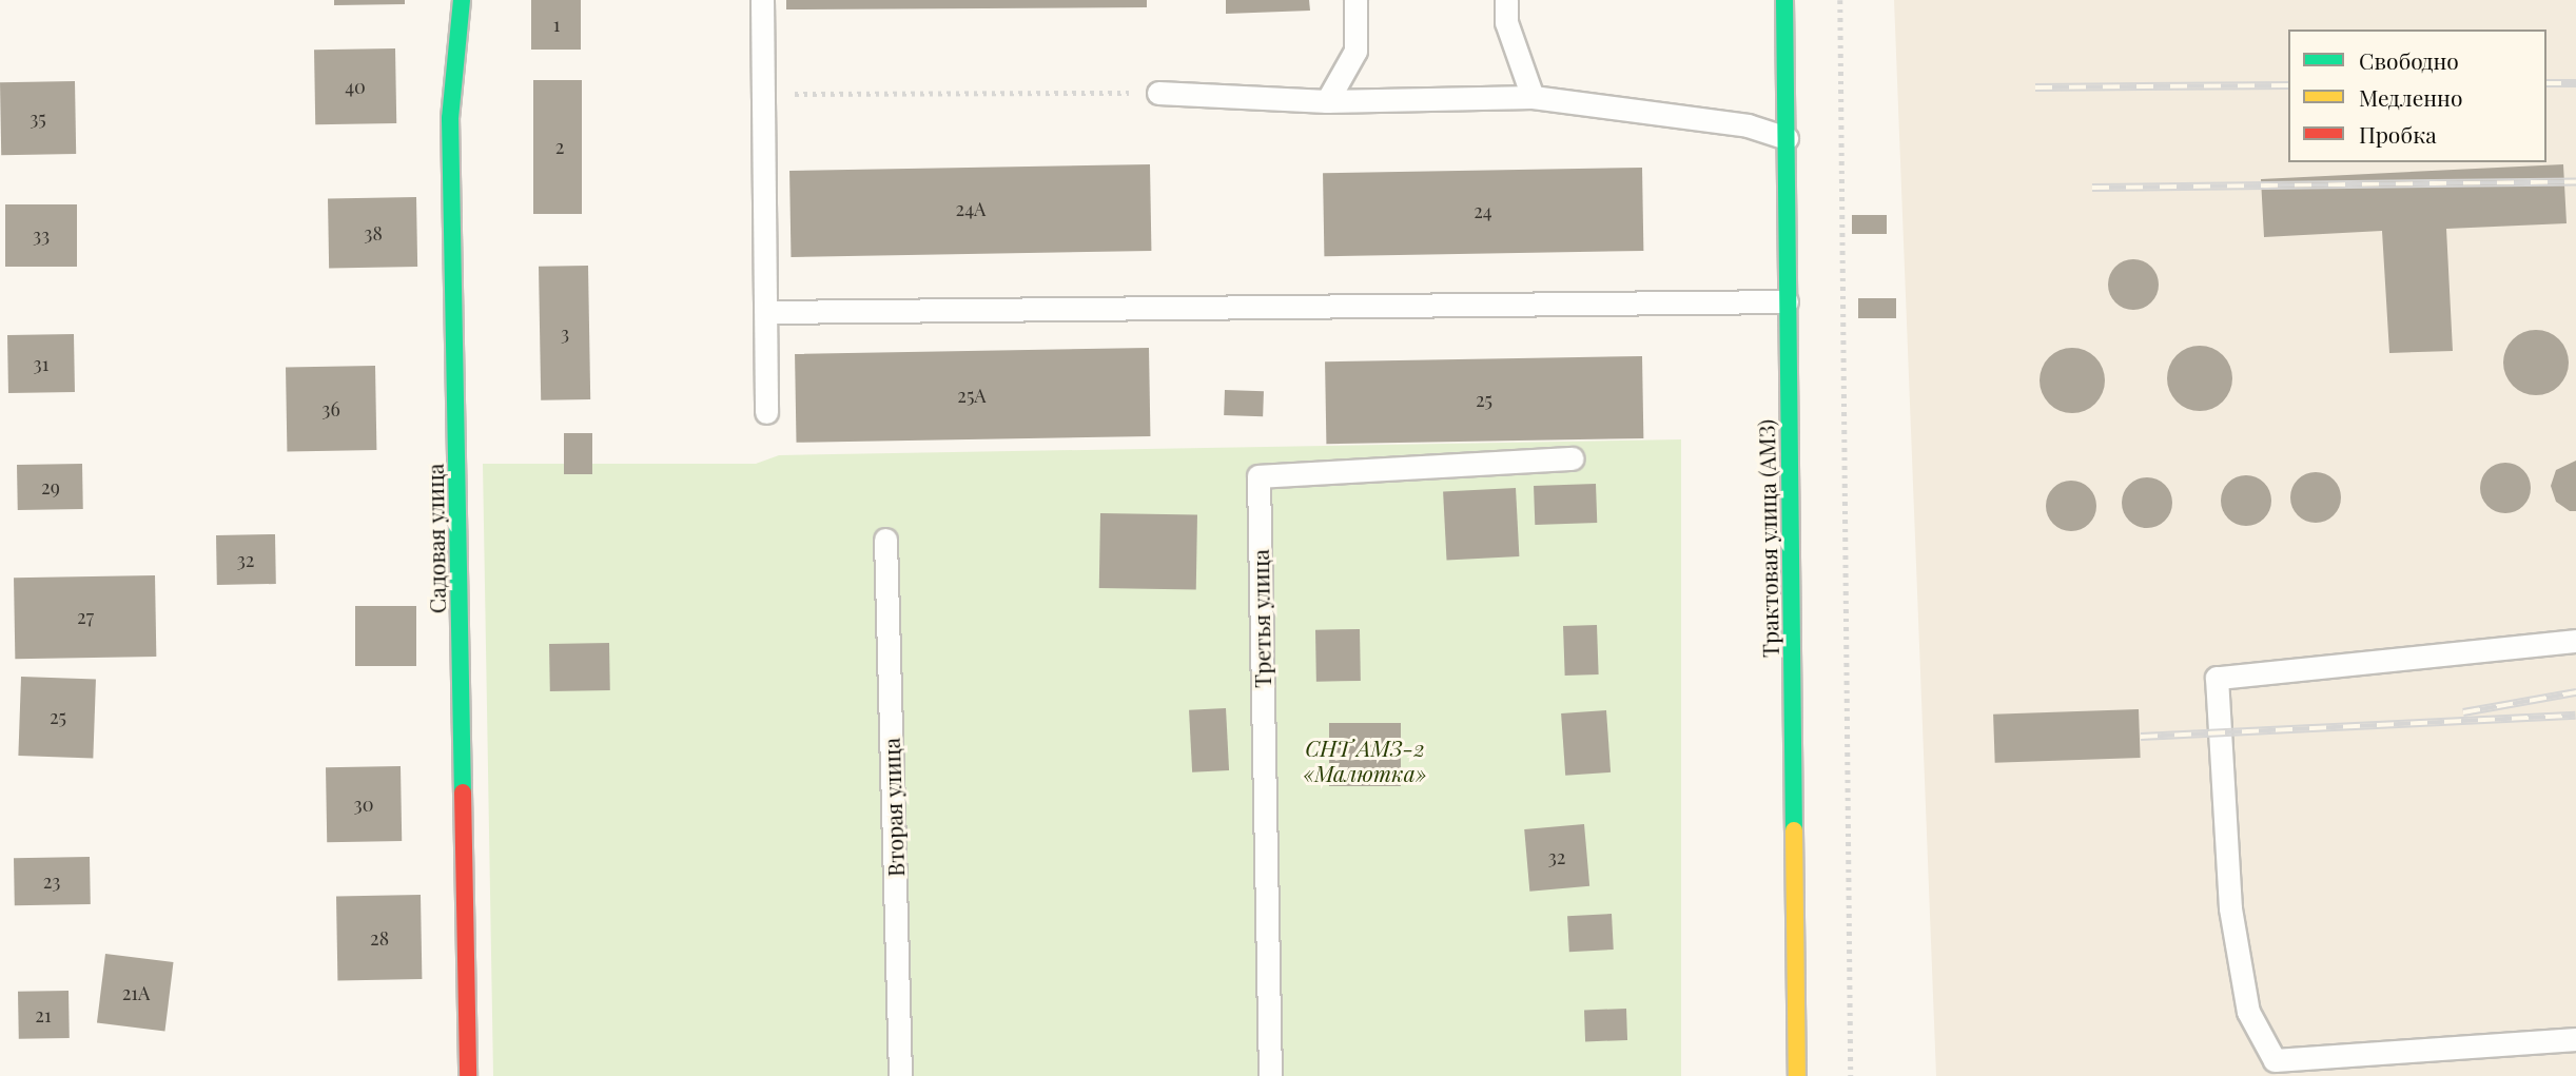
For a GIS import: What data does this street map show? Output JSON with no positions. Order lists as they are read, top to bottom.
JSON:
{
  "streets": {
    "street": ["Садовая улица", "Трактовая улица (АМЗ)"],
    "lane": ["Третья улица", "Вторая улица"]
  },
  "parks": ["СНТ АМЗ-2 «Малютка»"],
  "house_numbers": [
    "1",
    "40",
    "35",
    "2",
    "24А",
    "24",
    "38",
    "33",
    "3",
    "31",
    "25А",
    "25",
    "36",
    "29",
    "32",
    "27",
    "25",
    "30",
    "32",
    "23",
    "28",
    "21А",
    "21"
  ],
  "legend": ["Свободно", "Медленно", "Пробка"]
}
